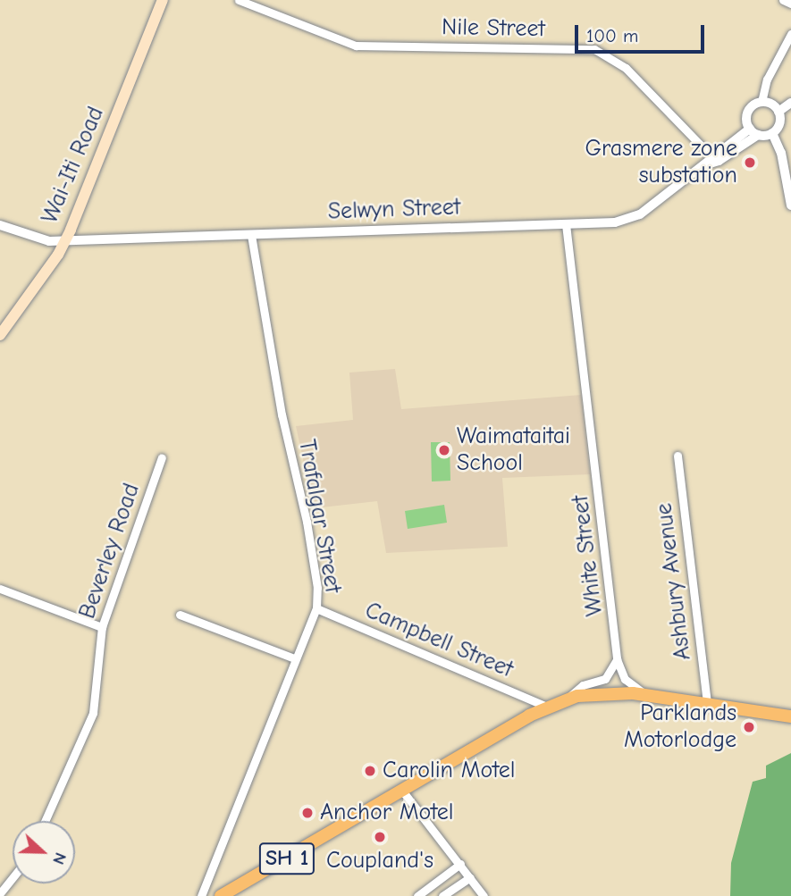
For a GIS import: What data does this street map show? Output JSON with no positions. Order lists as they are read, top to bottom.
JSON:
{
  "streets": {
    "highway": ["SH 1"],
    "main road": ["Wai-Iti Road"],
    "street": [
      "Nile Street",
      "Selwyn Street",
      "Trafalgar Street",
      "Beverley Road",
      "White Street",
      "Ashbury Avenue",
      "Campbell Street"
    ]
  },
  "crossings": [
    ["Nile Street", "Selwyn Street"],
    ["Wai-Iti Road", "Selwyn Street"],
    ["Selwyn Street", "Trafalgar Street"],
    ["Selwyn Street", "White Street"],
    ["Trafalgar Street", "Campbell Street"],
    ["White Street", "SH 1"],
    ["Ashbury Avenue", "SH 1"],
    ["Campbell Street", "SH 1"]
  ],
  "places": [
    "Grasmere zone substation",
    "Waimataitai School",
    "Parklands Motorlodge",
    "Carolin Motel",
    "Anchor Motel",
    "Coupland's"
  ],
  "scale_bar": "100 m",
  "north": "right"
}
